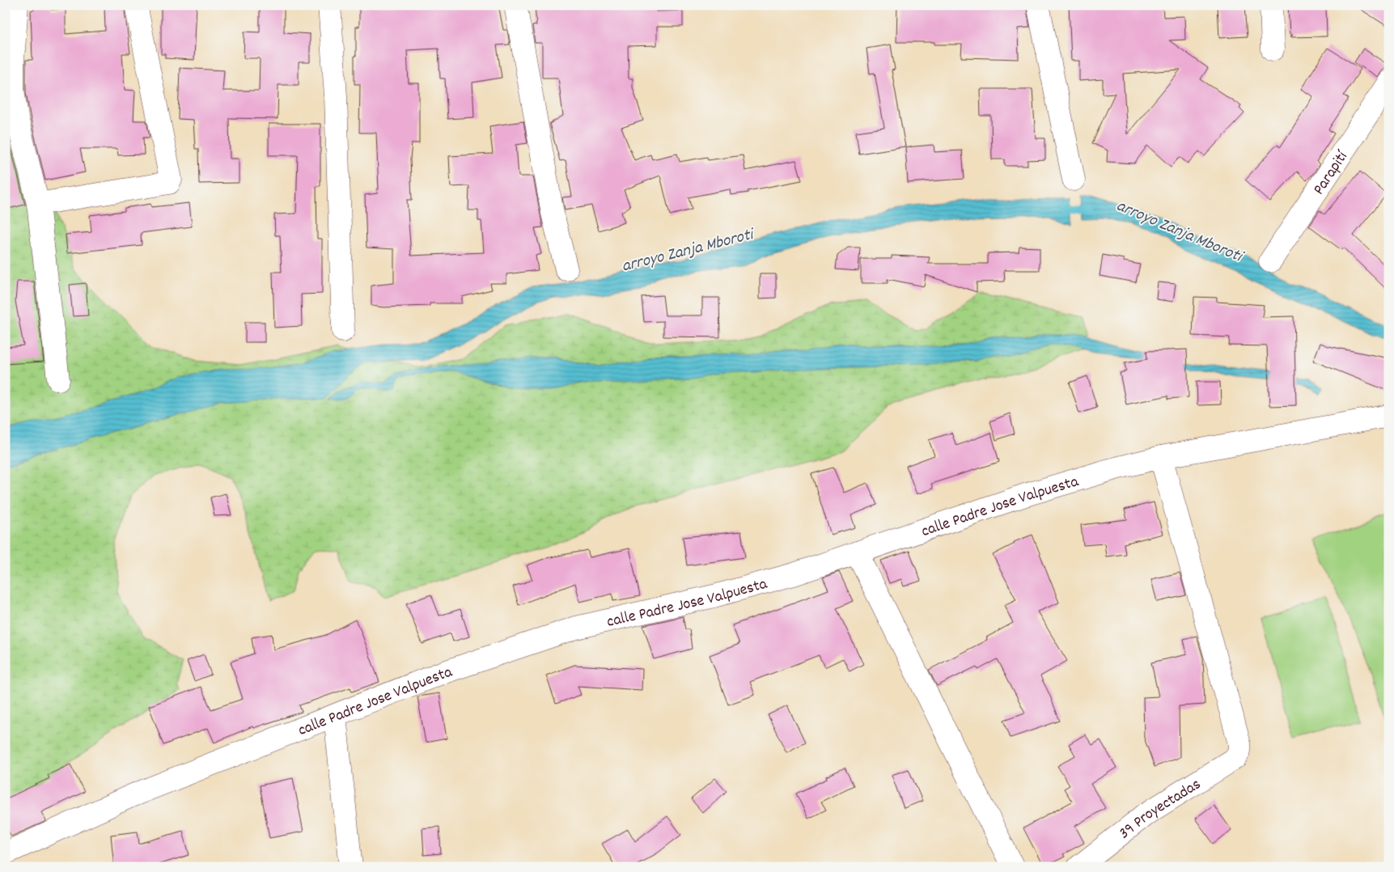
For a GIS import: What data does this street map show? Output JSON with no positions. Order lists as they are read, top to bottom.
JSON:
{
  "streets": {
    "street": ["Parapití", "calle Padre Jose Valpuesta", "39 Proyectadas"]
  },
  "crossings": [
    ["calle Padre Jose Valpuesta", "39 Proyectadas"]
  ],
  "water": ["arroyo Zanja Mboroti"]
}
